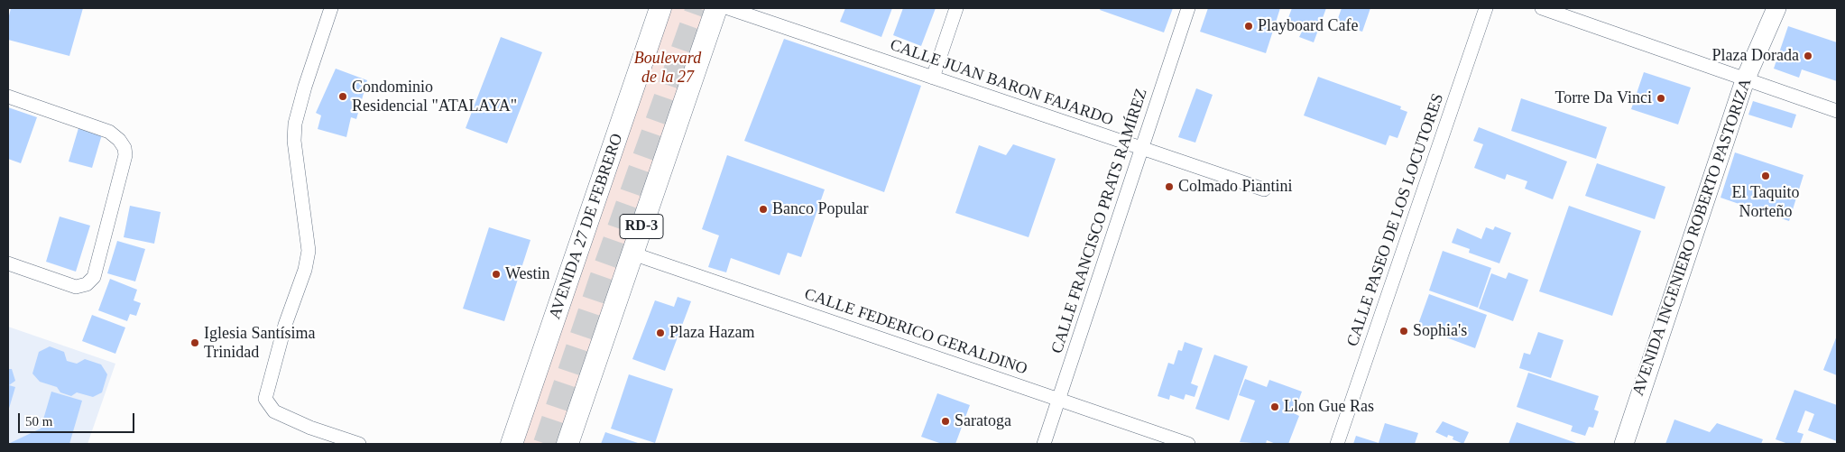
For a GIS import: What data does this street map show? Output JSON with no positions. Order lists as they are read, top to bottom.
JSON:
{
  "streets": {
    "main road": ["AVENIDA 27 DE FEBRERO", "RD-3"],
    "street": [
      "CALLE JUAN BARON FAJARDO",
      "CALLE PASEO DE LOS LOCUTORES",
      "CALLE FRANCISCO PRATS RAMÍREZ",
      "AVENIDA INGENIERO ROBERTO PASTORIZA",
      "CALLE FEDERICO GERALDINO"
    ]
  },
  "crossings": [
    ["CALLE JUAN BARON FAJARDO", "CALLE FRANCISCO PRATS RAMÍREZ"],
    ["CALLE FRANCISCO PRATS RAMÍREZ", "CALLE FEDERICO GERALDINO"],
    ["RD-3", "CALLE FEDERICO GERALDINO"]
  ],
  "parks": ["Boulevard de la 27"],
  "places": [
    "Playboard Cafe",
    "Plaza Dorada",
    "Condominio Residencial \"ATALAYA\"",
    "Torre Da Vinci",
    "El Taquito Norteño",
    "Colmado Piantini",
    "Banco Popular",
    "Westin",
    "Sophia's",
    "Plaza Hazam",
    "Iglesia Santísima Trinidad",
    "Llon Gue Ras",
    "Saratoga"
  ],
  "scale_bar": "50 m"
}
